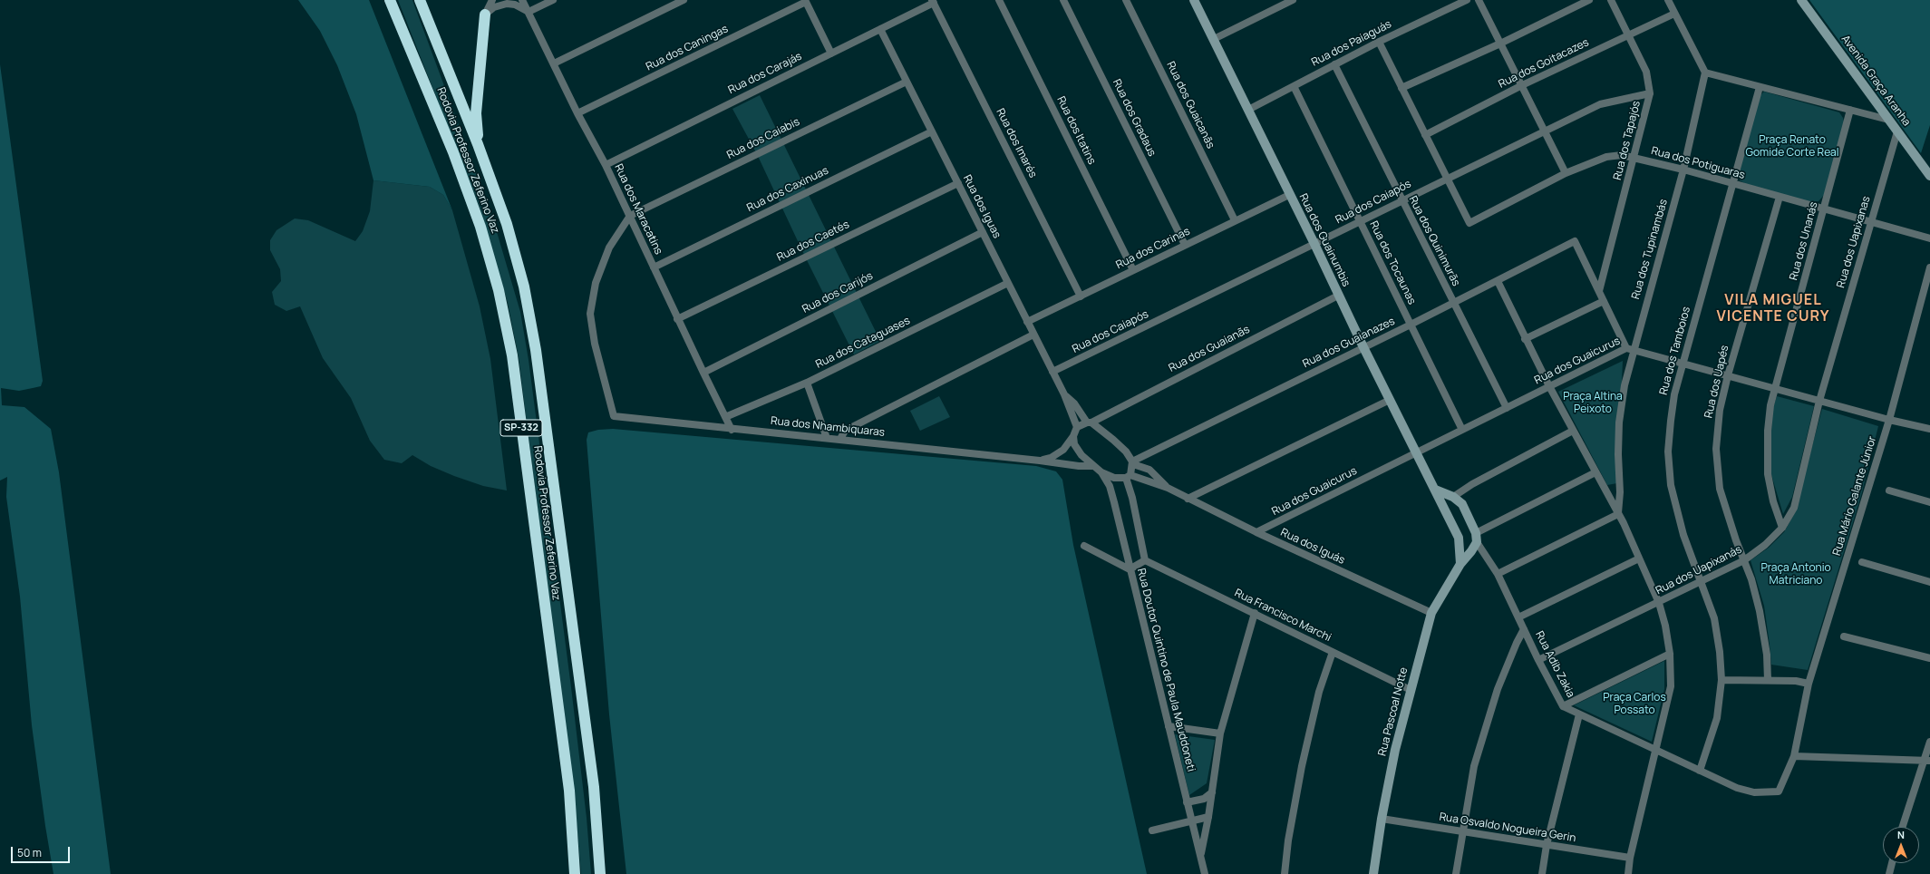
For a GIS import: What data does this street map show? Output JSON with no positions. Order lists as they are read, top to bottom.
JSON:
{
  "streets": {
    "highway": ["Rodovia Professor Zeferino Vaz", "SP-332"],
    "street": [
      "Rua dos Paiaguás",
      "Rua dos Caningas",
      "Rua dos Goitacazes",
      "Rua dos Carajás",
      "Avenida Graça Aranha",
      "Rua dos Guaicanãs",
      "Rua dos Gradaus",
      "Rua dos Itatins",
      "Rua dos Caiabis",
      "Rua dos Tapajós",
      "Rua dos Imarés",
      "Rua dos Potiguaras",
      "Rua dos Caxinuas",
      "Rua dos Caiapós",
      "Rua dos Iguas",
      "Rua dos Maracatins",
      "Rua dos Guainumbis",
      "Rua dos Caetés",
      "Rua dos Quinimurãs",
      "Rua dos Unanás",
      "Rua dos Uapixanas",
      "Rua dos Carinas",
      "Rua dos Tupinambás",
      "Rua dos Tocaunas",
      "Rua dos Carijós",
      "Rua dos Cataguases",
      "Rua dos Guaianazes",
      "Rua dos Guaianãs",
      "Rua dos Tamboios",
      "Rua dos Guaicurus",
      "Rua dos Uapés",
      "Rua dos Nhambiquaras",
      "Rua Mário Galante Júnior",
      "Rua dos Iguás",
      "Rua dos Uapixanás",
      "Rua Francisco Marchi",
      "Rua Adib Zakia",
      "Rua Doutor Quintino de Paula Mauddoneti",
      "Rua Pascoal Notte",
      "Rua Osvaldo Nogueira Gerin"
    ]
  },
  "crossings": [
    ["Rua dos Paiaguás", "Rua dos Guainumbis"],
    ["Rua dos Paiaguás", "Rua dos Quinimurãs"],
    ["Rua dos Paiaguás", "Rua dos Tocaunas"],
    ["Rua dos Caningas", "Rua dos Maracatins"],
    ["Rua dos Goitacazes", "Rua dos Tapajós"],
    ["Rua dos Carajás", "Rua dos Imarés"],
    ["Rua dos Carajás", "Rua dos Iguas"],
    ["Rua dos Carajás", "Rua dos Maracatins"],
    ["Avenida Graça Aranha", "Rua dos Uapixanas"],
    ["Rua dos Guaicanãs", "Rua dos Carinas"],
    ["Rua dos Gradaus", "Rua dos Carinas"],
    ["Rua dos Itatins", "Rua dos Carinas"],
    ["Rua dos Caiabis", "Rua dos Iguas"],
    ["Rua dos Caiabis", "Rua dos Maracatins"],
    ["Rua dos Caiabis", "Rua dos Nhambiquaras"],
    ["Rua dos Tapajós", "Rua dos Potiguaras"],
    ["Rua dos Tapajós", "Rua dos Caiapós"],
    ["Rua dos Tapajós", "Rua dos Guaianazes"],
    ["Rua dos Imarés", "Rua dos Carinas"],
    ["Rua dos Potiguaras", "Rua dos Caiapós"],
    ["Rua dos Potiguaras", "Rua dos Unanás"],
    ["Rua dos Potiguaras", "Rua dos Uapixanas"],
    ["Rua dos Potiguaras", "Rua dos Tupinambás"],
    ["Rua dos Potiguaras", "Rua dos Tamboios"],
    ["Rua dos Potiguaras", "Rua dos Uapés"],
    ["Rua dos Caxinuas", "Rua dos Iguas"],
    ["Rua dos Caxinuas", "Rua dos Maracatins"],
    ["Rua dos Caiapós", "Rua dos Iguas"],
    ["Rua dos Caiapós", "Rua dos Guainumbis"],
    ["Rua dos Caiapós", "Rua dos Quinimurãs"],
    ["Rua dos Caiapós", "Rua dos Tocaunas"],
    ["Rua dos Iguas", "Rua dos Caetés"],
    ["Rua dos Iguas", "Rua dos Carinas"],
    ["Rua dos Iguas", "Rua dos Carijós"],
    ["Rua dos Iguas", "Rua dos Cataguases"],
    ["Rua dos Iguas", "Rua dos Guaianazes"],
    ["Rua dos Iguas", "Rua dos Guaianãs"],
    ["Rua dos Iguas", "Rua dos Iguás"],
    ["Rua dos Maracatins", "Rua dos Caetés"],
    ["Rua dos Maracatins", "Rua dos Carijós"],
    ["Rua dos Maracatins", "Rua dos Cataguases"],
    ["Rua dos Maracatins", "Rua dos Nhambiquaras"],
    ["Rua dos Guainumbis", "Rua dos Carinas"],
    ["Rua dos Guainumbis", "Rua dos Guaianazes"],
    ["Rua dos Guainumbis", "Rua dos Guaianãs"],
    ["Rua dos Guainumbis", "Rua dos Guaicurus"],
    ["Rua dos Guainumbis", "Rua Pascoal Notte"],
    ["Rua dos Quinimurãs", "Rua dos Guaianazes"],
    ["Rua dos Quinimurãs", "Rua dos Guaicurus"],
    ["Rua dos Unanás", "Rua dos Guaicurus"],
    ["Rua dos Unanás", "Rua dos Uapixanás"],
    ["Rua dos Uapixanas", "Rua dos Guaicurus"],
    ["Rua dos Uapixanas", "Rua dos Uapixanás"],
    ["Rua dos Tupinambás", "Rua dos Guaianazes"],
    ["Rua dos Tupinambás", "Rua dos Guaicurus"],
    ["Rua dos Tupinambás", "Rua dos Uapixanás"],
    ["Rua dos Tupinambás", "Rua Adib Zakia"],
    ["Rua dos Tupinambás", "Rua Osvaldo Nogueira Gerin"],
    ["Rua dos Tocaunas", "Rua dos Guaianazes"],
    ["Rua dos Tocaunas", "Rua dos Guaicurus"],
    ["Rua dos Guaianazes", "Rua dos Iguás"],
    ["Rua dos Tamboios", "Rua dos Guaicurus"],
    ["Rua dos Tamboios", "Rua dos Uapixanás"],
    ["Rua dos Tamboios", "Rua Adib Zakia"],
    ["Rua dos Guaicurus", "Rua dos Uapés"],
    ["Rua dos Guaicurus", "Rua Mário Galante Júnior"],
    ["Rua dos Guaicurus", "Rua dos Iguás"],
    ["Rua dos Guaicurus", "Rua dos Uapixanás"],
    ["Rua dos Uapés", "Rua dos Uapixanás"],
    ["Rua Mário Galante Júnior", "Rua Adib Zakia"],
    ["Rua dos Iguás", "Rua Pascoal Notte"],
    ["Rua dos Uapixanás", "Rua Adib Zakia"],
    ["Rua Francisco Marchi", "Rua Pascoal Notte"],
    ["Rua Pascoal Notte", "Rua Osvaldo Nogueira Gerin"]
  ],
  "districts": ["VILA MIGUEL VICENTE CURY"],
  "parks": [
    "Praça Renato Gomide Corte Real",
    "Praça Altina Peixoto",
    "Praça Antonio Matriciano",
    "Praça Carlos Possato"
  ],
  "scale_bar": "50 m",
  "north": "top"
}
